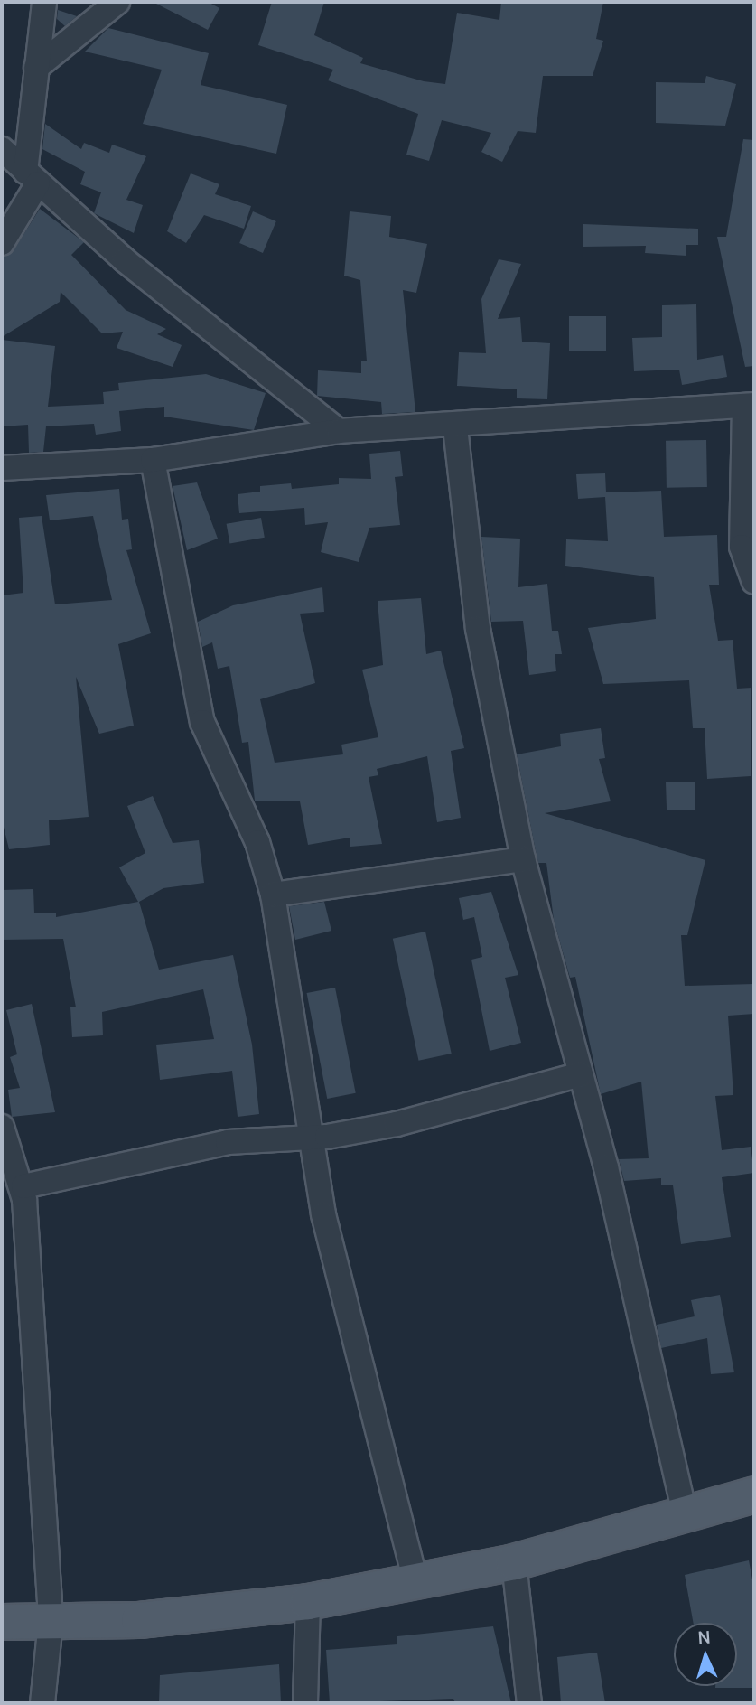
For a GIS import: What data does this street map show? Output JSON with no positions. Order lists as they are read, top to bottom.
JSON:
{
  "north": "top"
}
